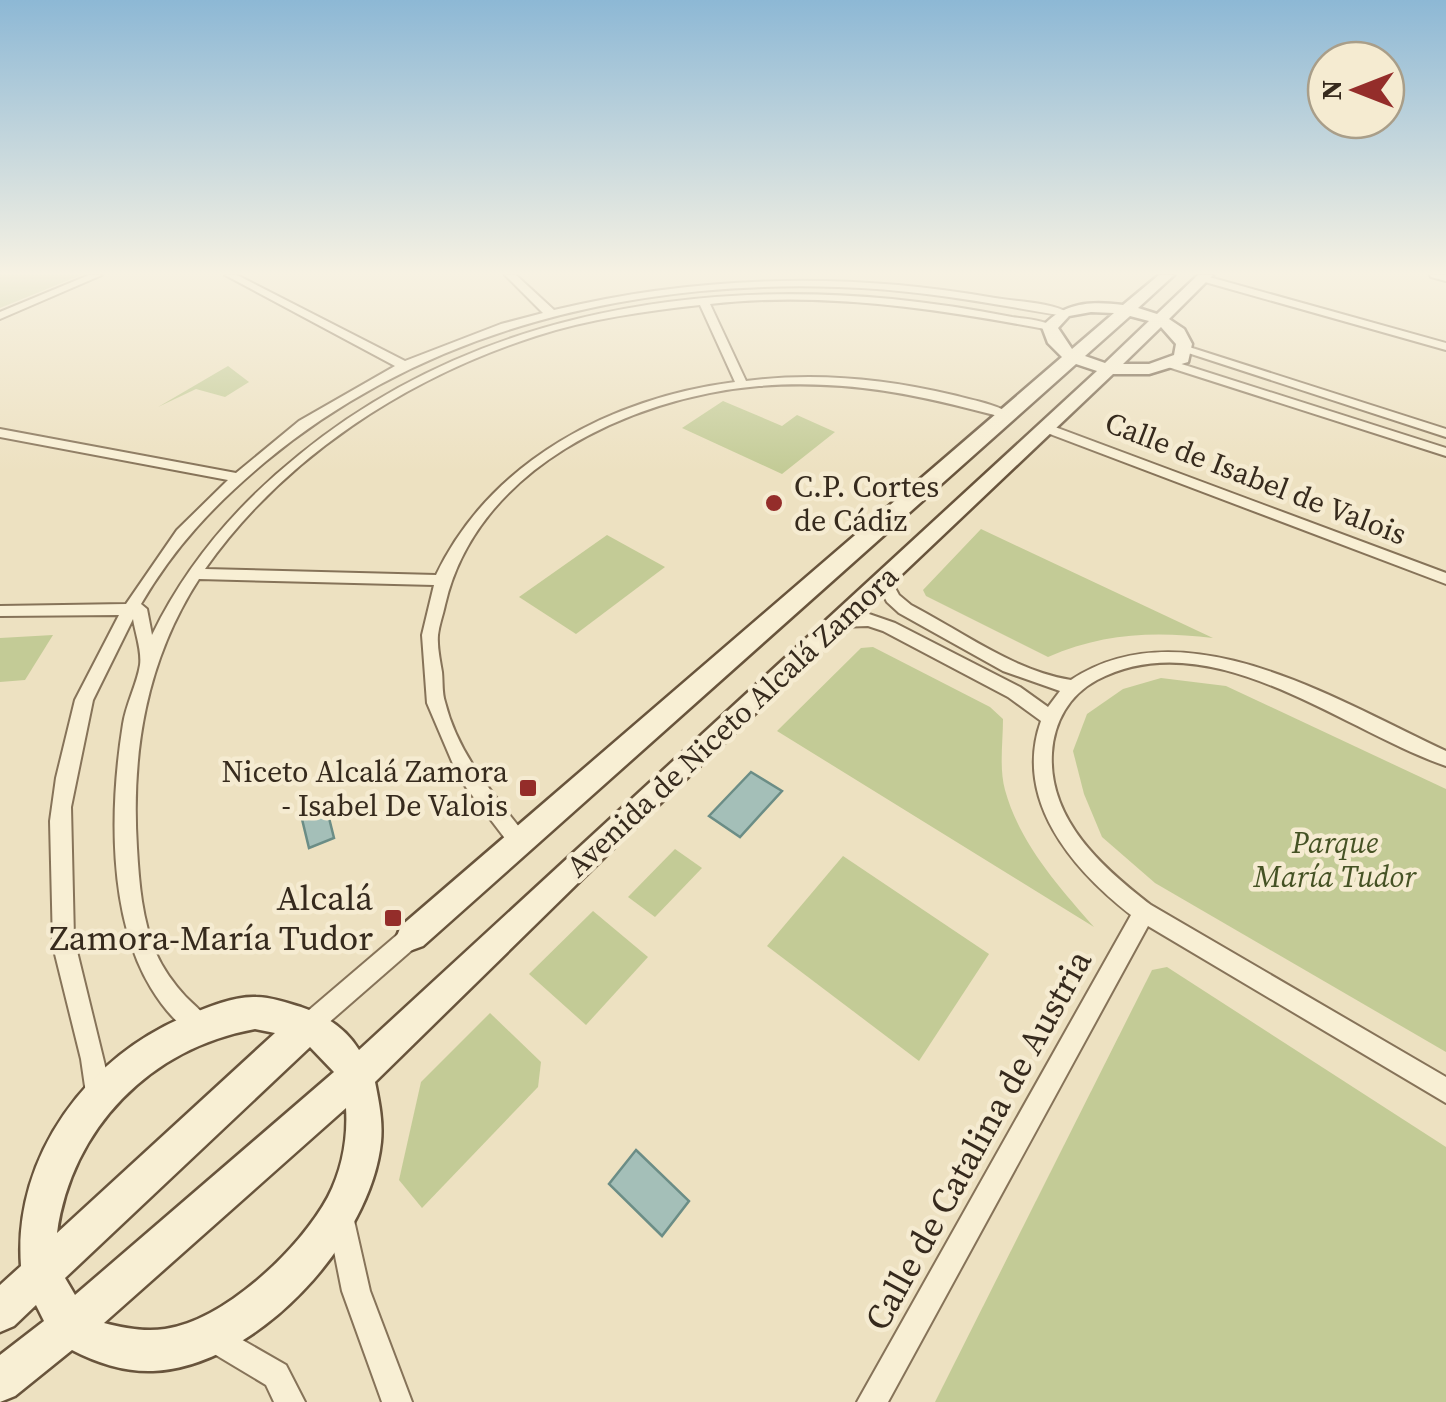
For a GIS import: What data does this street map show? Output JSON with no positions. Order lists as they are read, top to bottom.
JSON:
{
  "streets": {
    "street": ["Calle de Isabel de Valois", "Avenida de Niceto Alcalá Zamora", "Calle de Catalina de Austria"]
  },
  "crossings": [
    ["Calle de Isabel de Valois", "Avenida de Niceto Alcalá Zamora"]
  ],
  "parks": ["Parque María Tudor"],
  "places": {
    "other": ["C.P. Cortes de Cádiz"],
    "transit": ["Niceto Alcalá Zamora - Isabel De Valois", "Alcalá Zamora-María Tudor"]
  },
  "north": "left"
}
